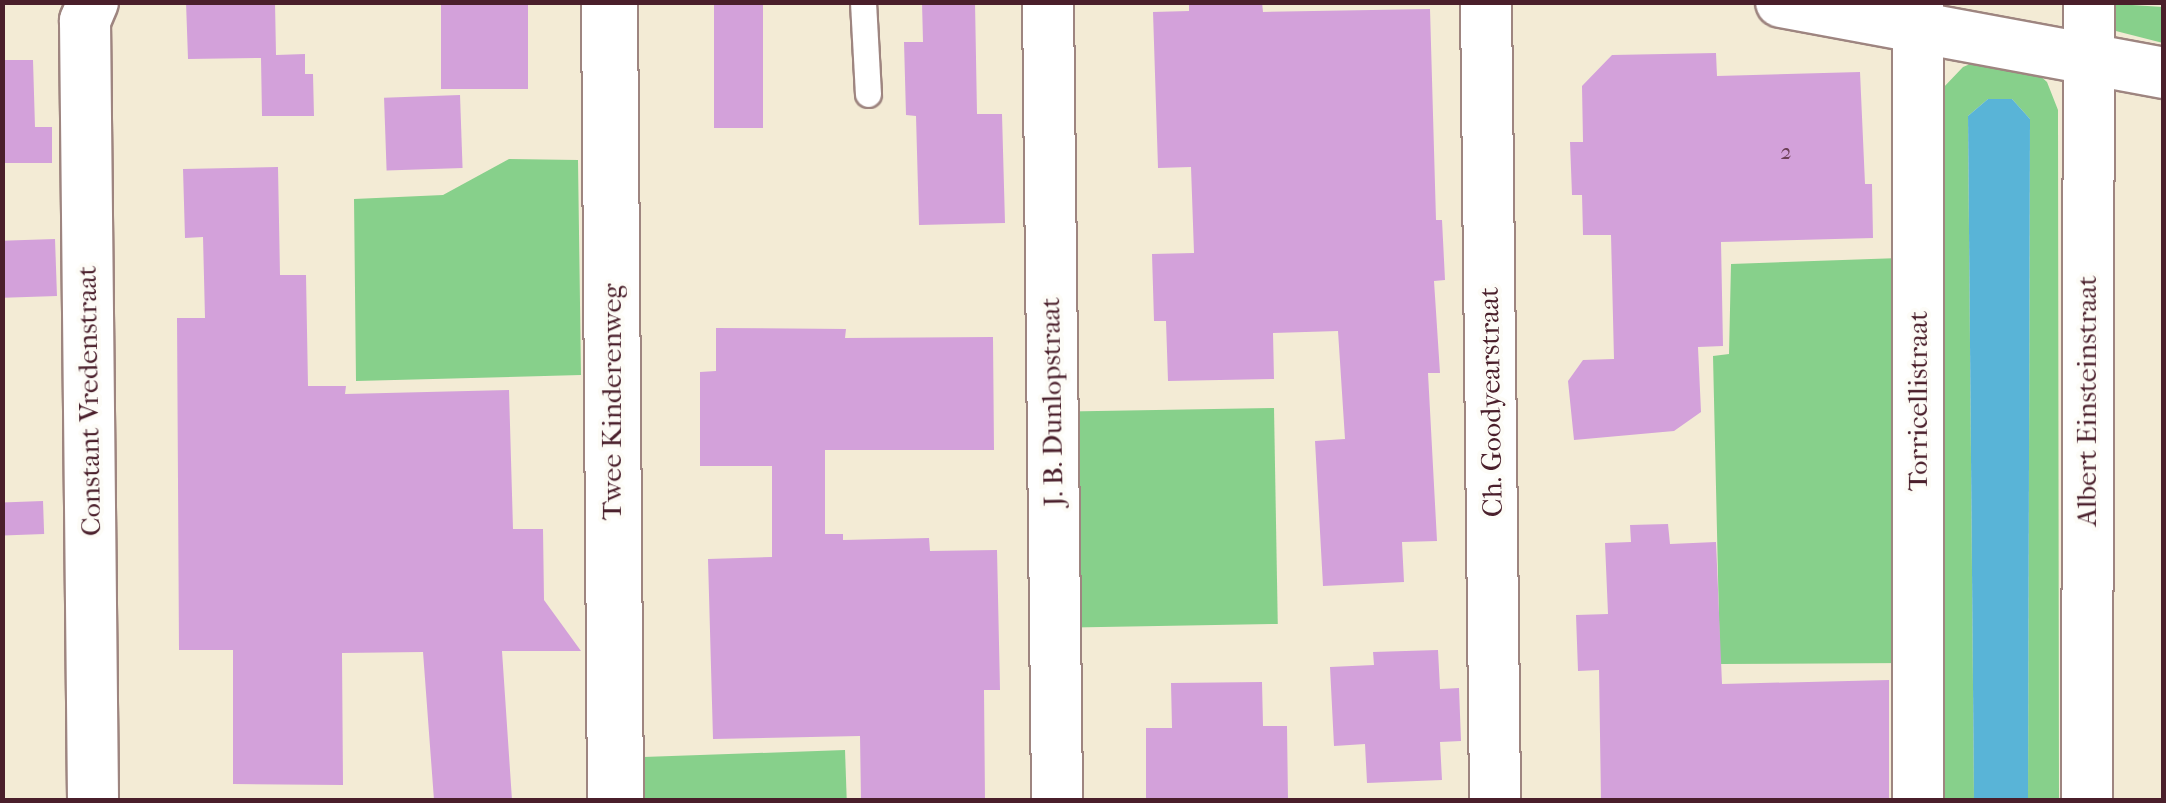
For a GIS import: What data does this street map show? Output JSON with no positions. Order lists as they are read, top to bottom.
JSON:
{
  "streets": {
    "street": [
      "Constant Vredenstraat",
      "Torricellistraat",
      "Albert Einsteinstraat",
      "Twee Kinderenweg",
      "J. B. Dunlopstraat",
      "Ch. Goodyearstraat"
    ]
  },
  "house_numbers": ["2"]
}
